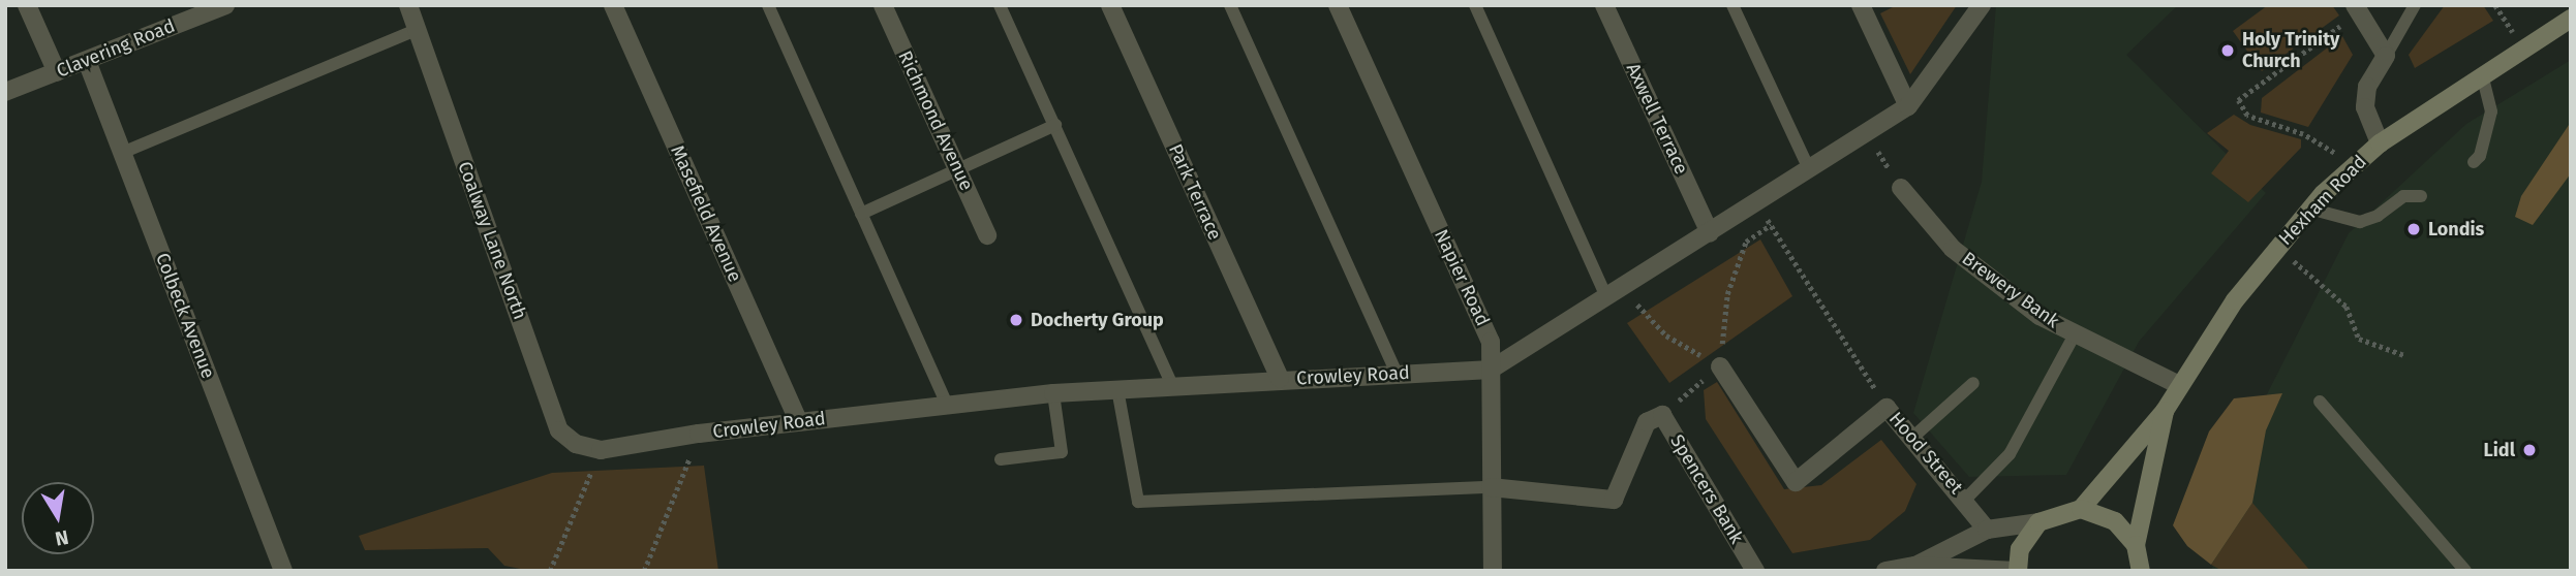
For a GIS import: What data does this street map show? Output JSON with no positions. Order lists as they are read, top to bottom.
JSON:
{
  "streets": {
    "main road": ["Hexham Road"],
    "street": [
      "Clavering Road",
      "Axwell Terrace",
      "Richmond Avenue",
      "Park Terrace",
      "Masefield Avenue",
      "Coalway Lane North",
      "Napier Road",
      "Brewery Bank",
      "Colbeck Avenue",
      "Crowley Road",
      "Hood Street",
      "Spencers Bank"
    ]
  },
  "crossings": [
    ["Clavering Road", "Colbeck Avenue"],
    ["Park Terrace", "Crowley Road"],
    ["Hexham Road", "Brewery Bank"],
    ["Masefield Avenue", "Crowley Road"],
    ["Coalway Lane North", "Crowley Road"],
    ["Napier Road", "Crowley Road"],
    ["Napier Road", "Spencers Bank"]
  ],
  "places": [
    "Holy Trinity Church",
    "Londis",
    "Docherty Group",
    "Lidl"
  ],
  "north": "bottom"
}
